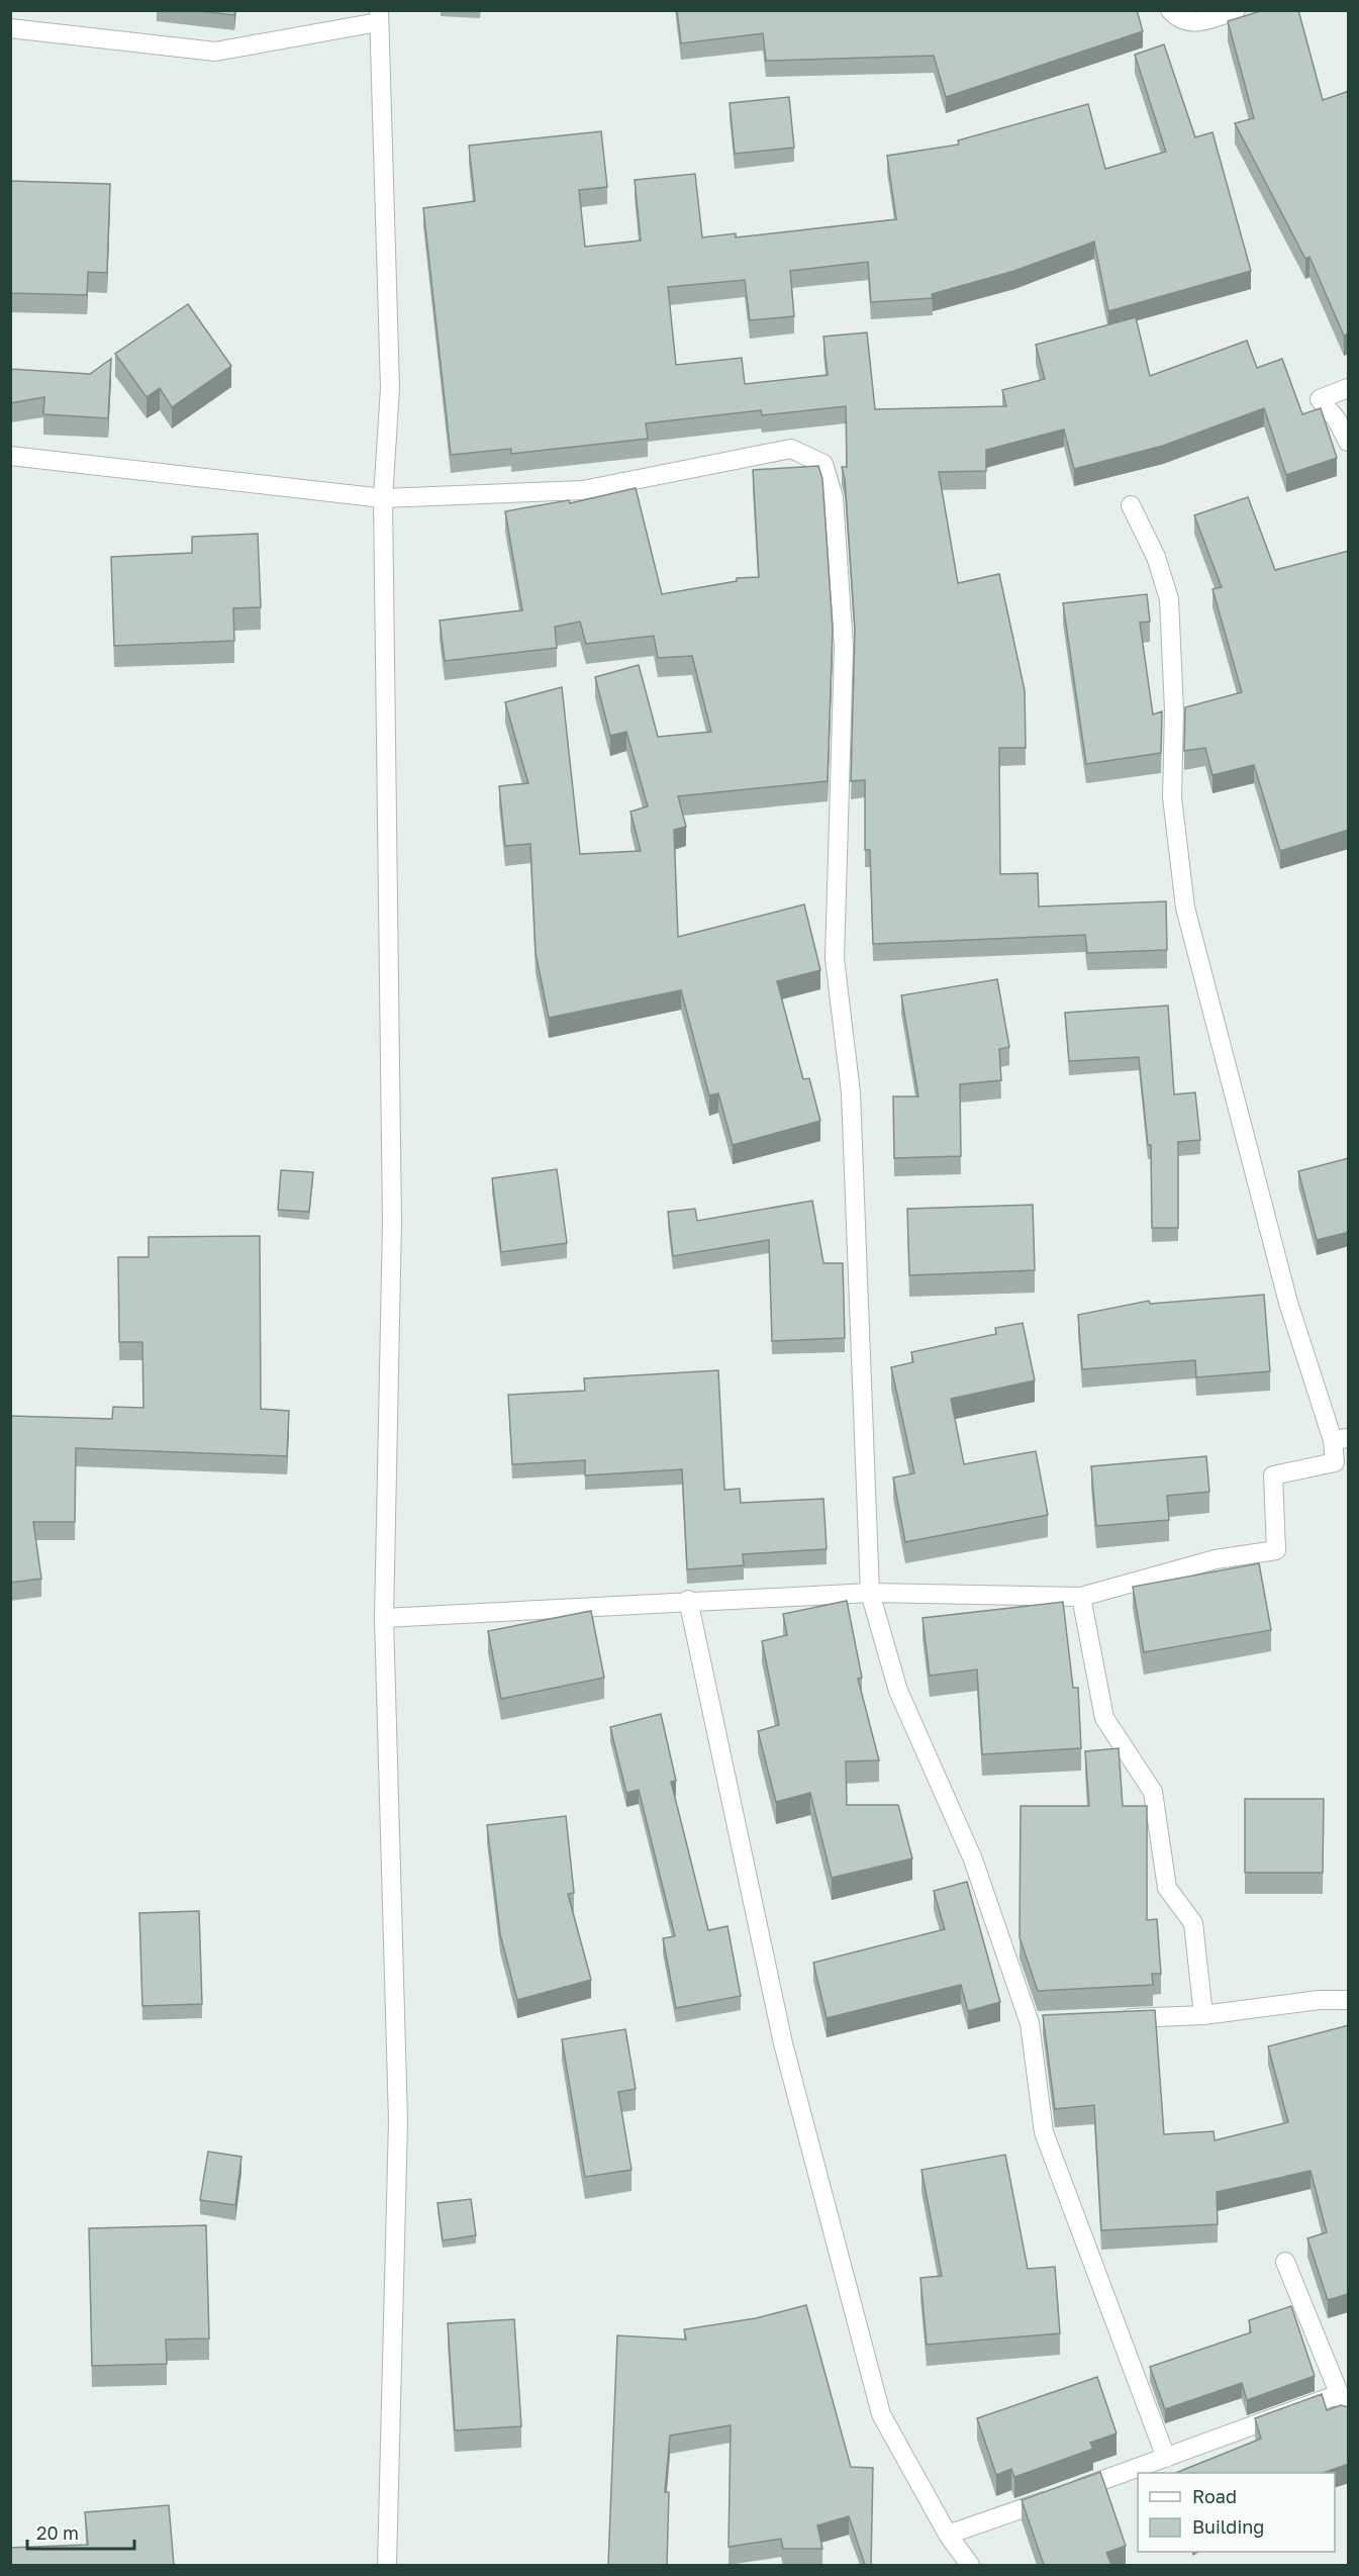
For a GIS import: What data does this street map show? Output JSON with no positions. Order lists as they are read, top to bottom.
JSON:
{
  "legend": ["Road", "Building"],
  "scale_bar": "20 m"
}
